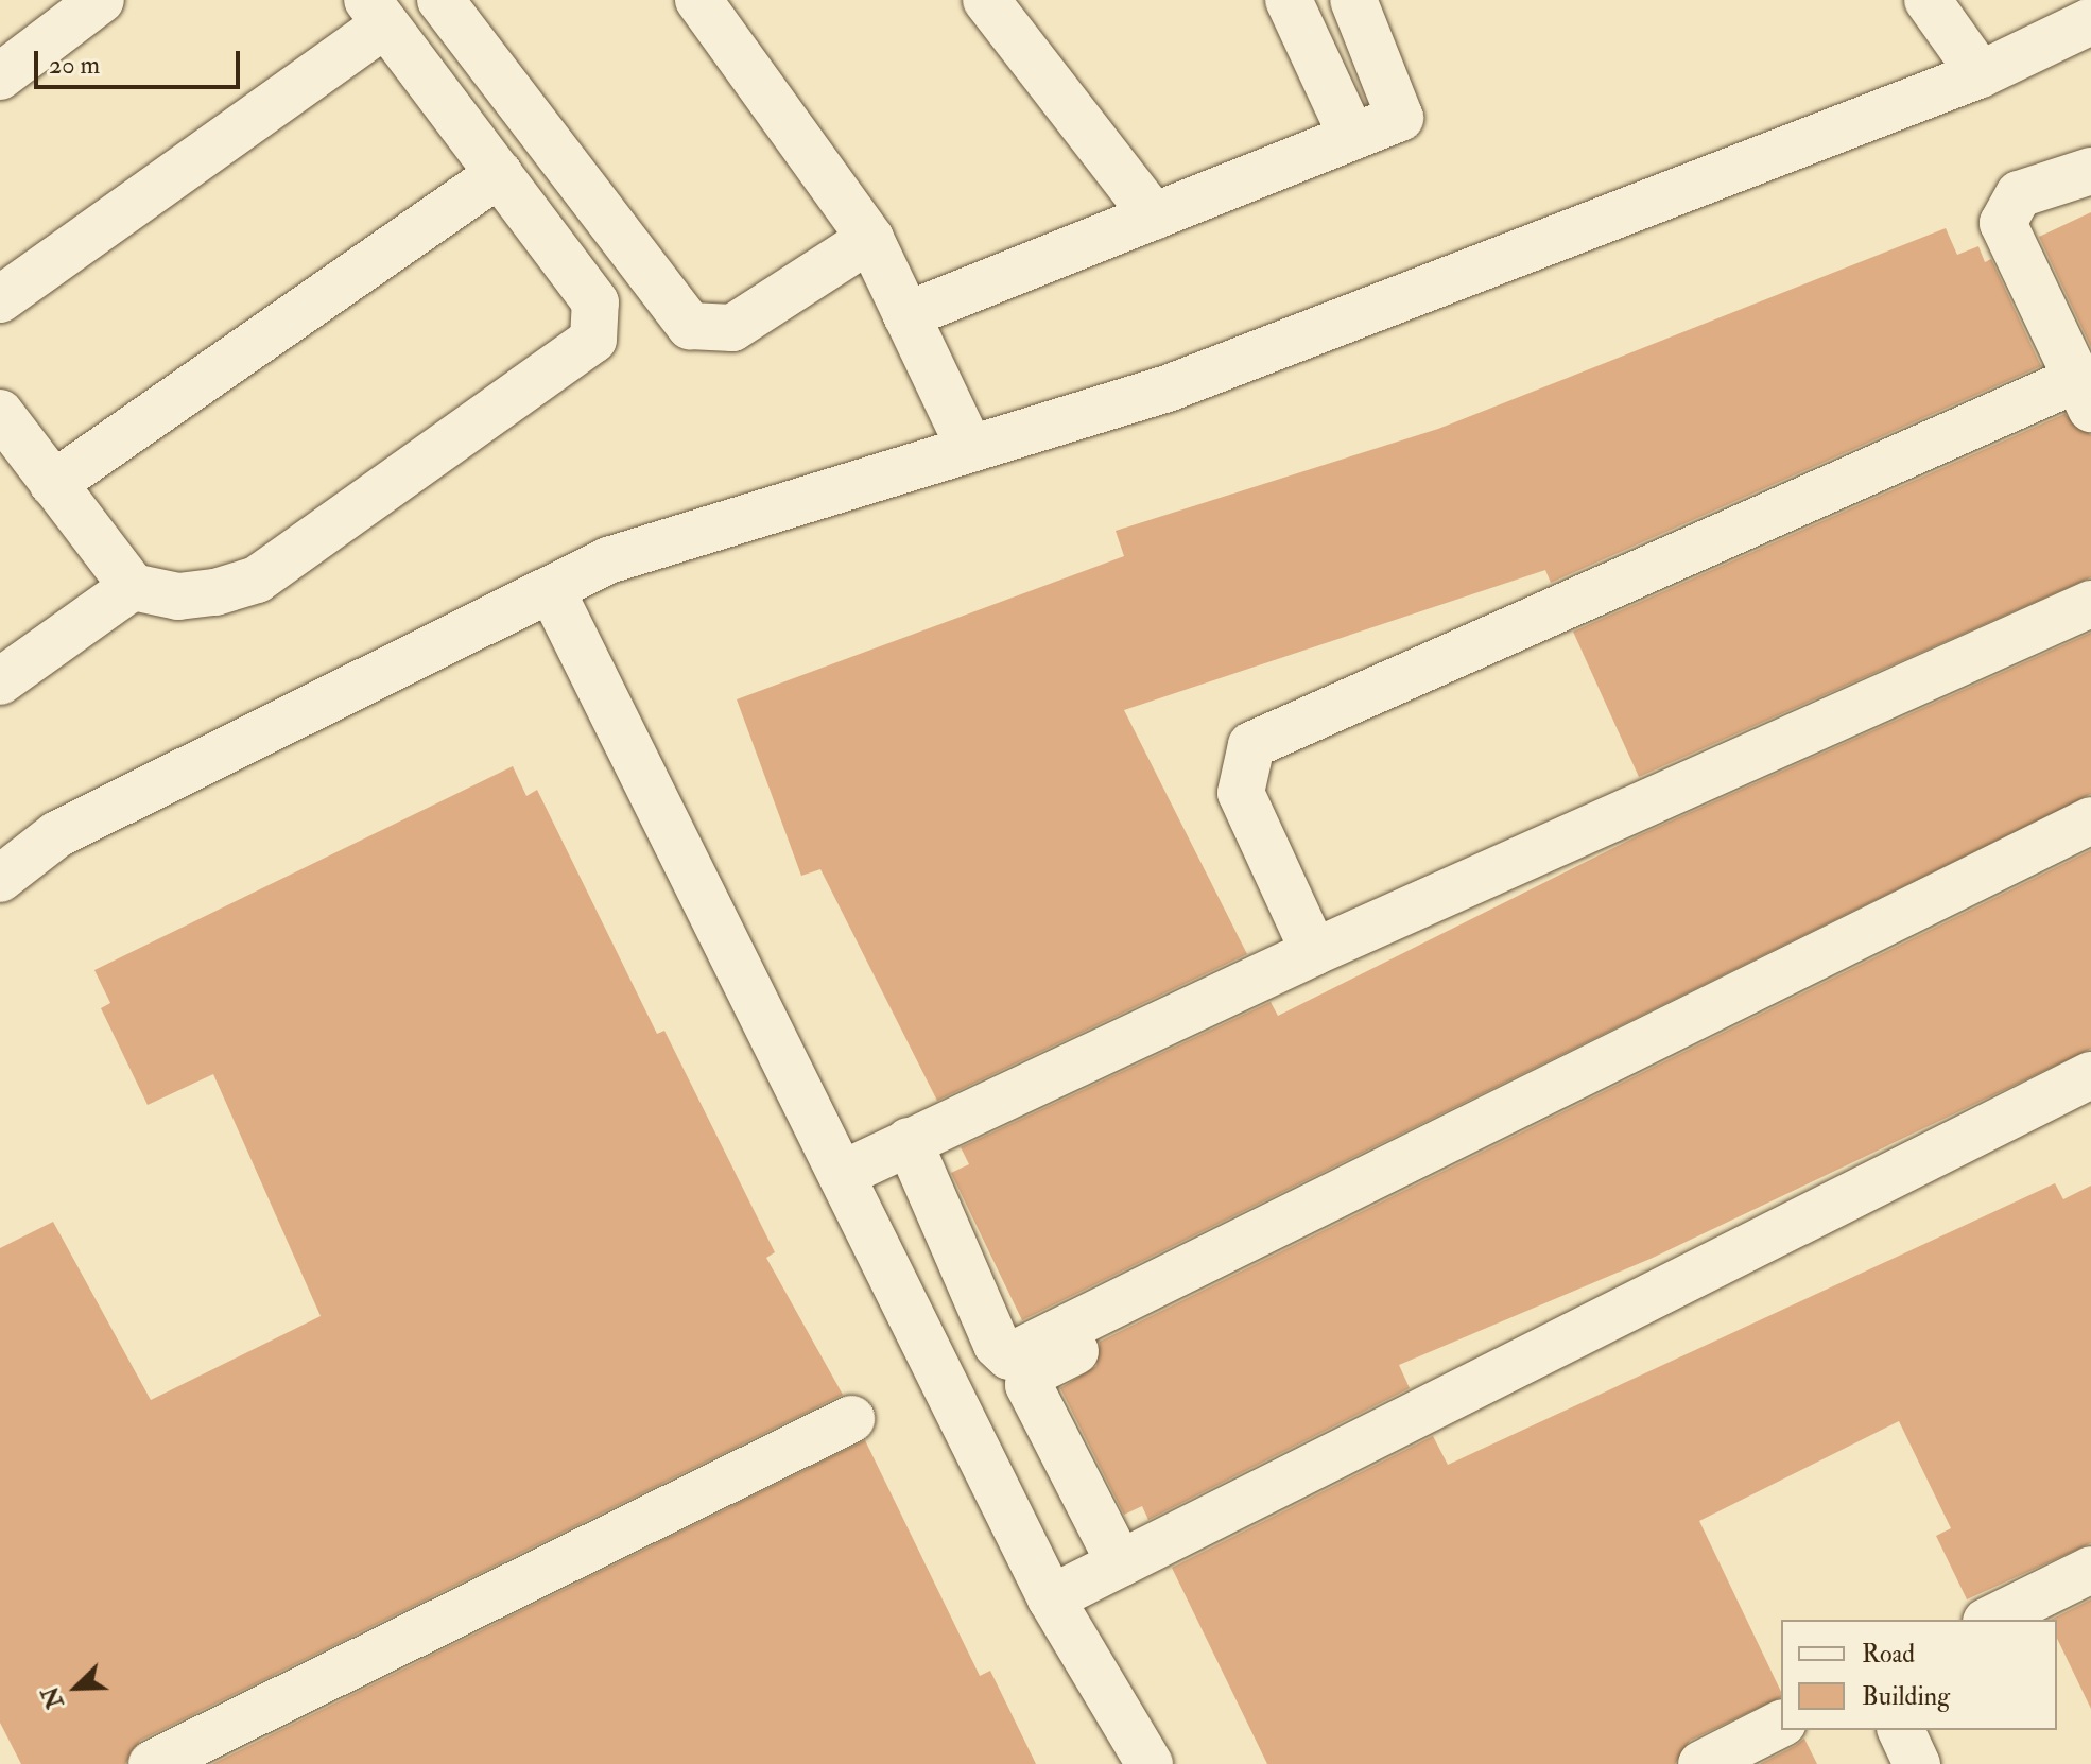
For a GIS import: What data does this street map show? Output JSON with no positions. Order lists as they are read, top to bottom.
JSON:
{
  "legend": ["Road", "Building"],
  "scale_bar": "20 m",
  "north": "bottom left"
}
